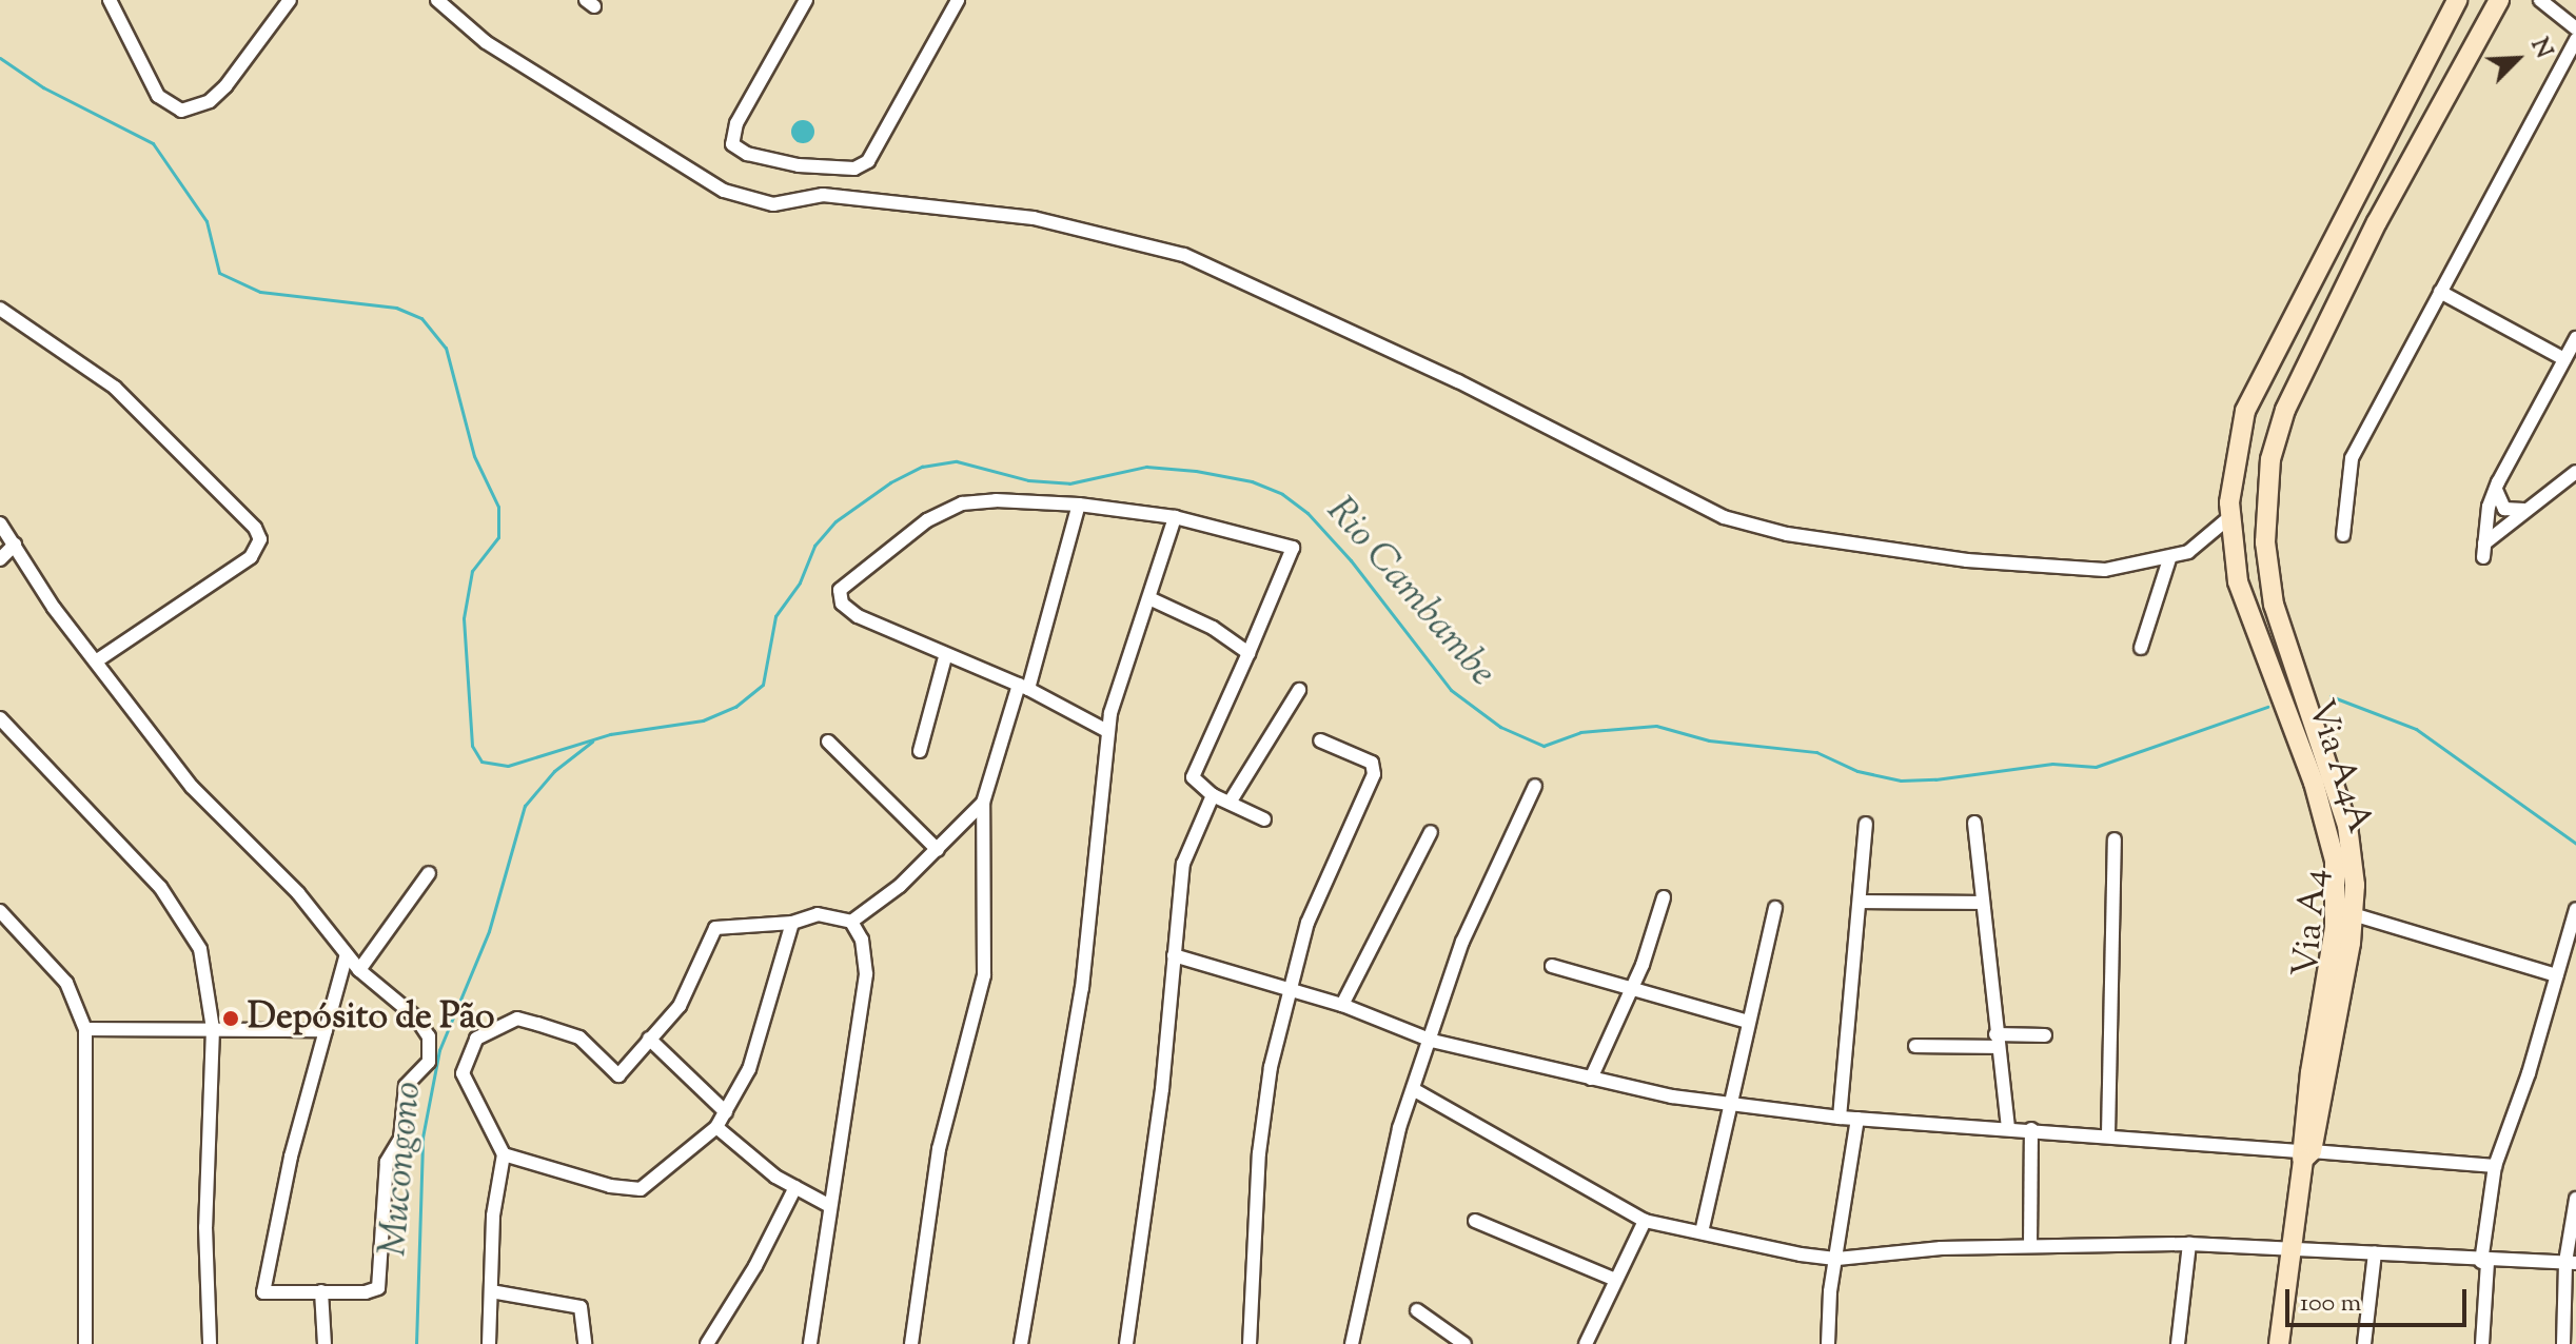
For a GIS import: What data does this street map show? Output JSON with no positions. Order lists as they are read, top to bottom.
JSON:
{
  "streets": {
    "main road": ["Via A4A", "Via A4"]
  },
  "crossings": [
    ["Via A4A", "Via A4"]
  ],
  "water": ["Rio Cambambe", "Mucongono"],
  "places": ["Depósito de Pão"],
  "scale_bar": "100 m",
  "north": "top right"
}
